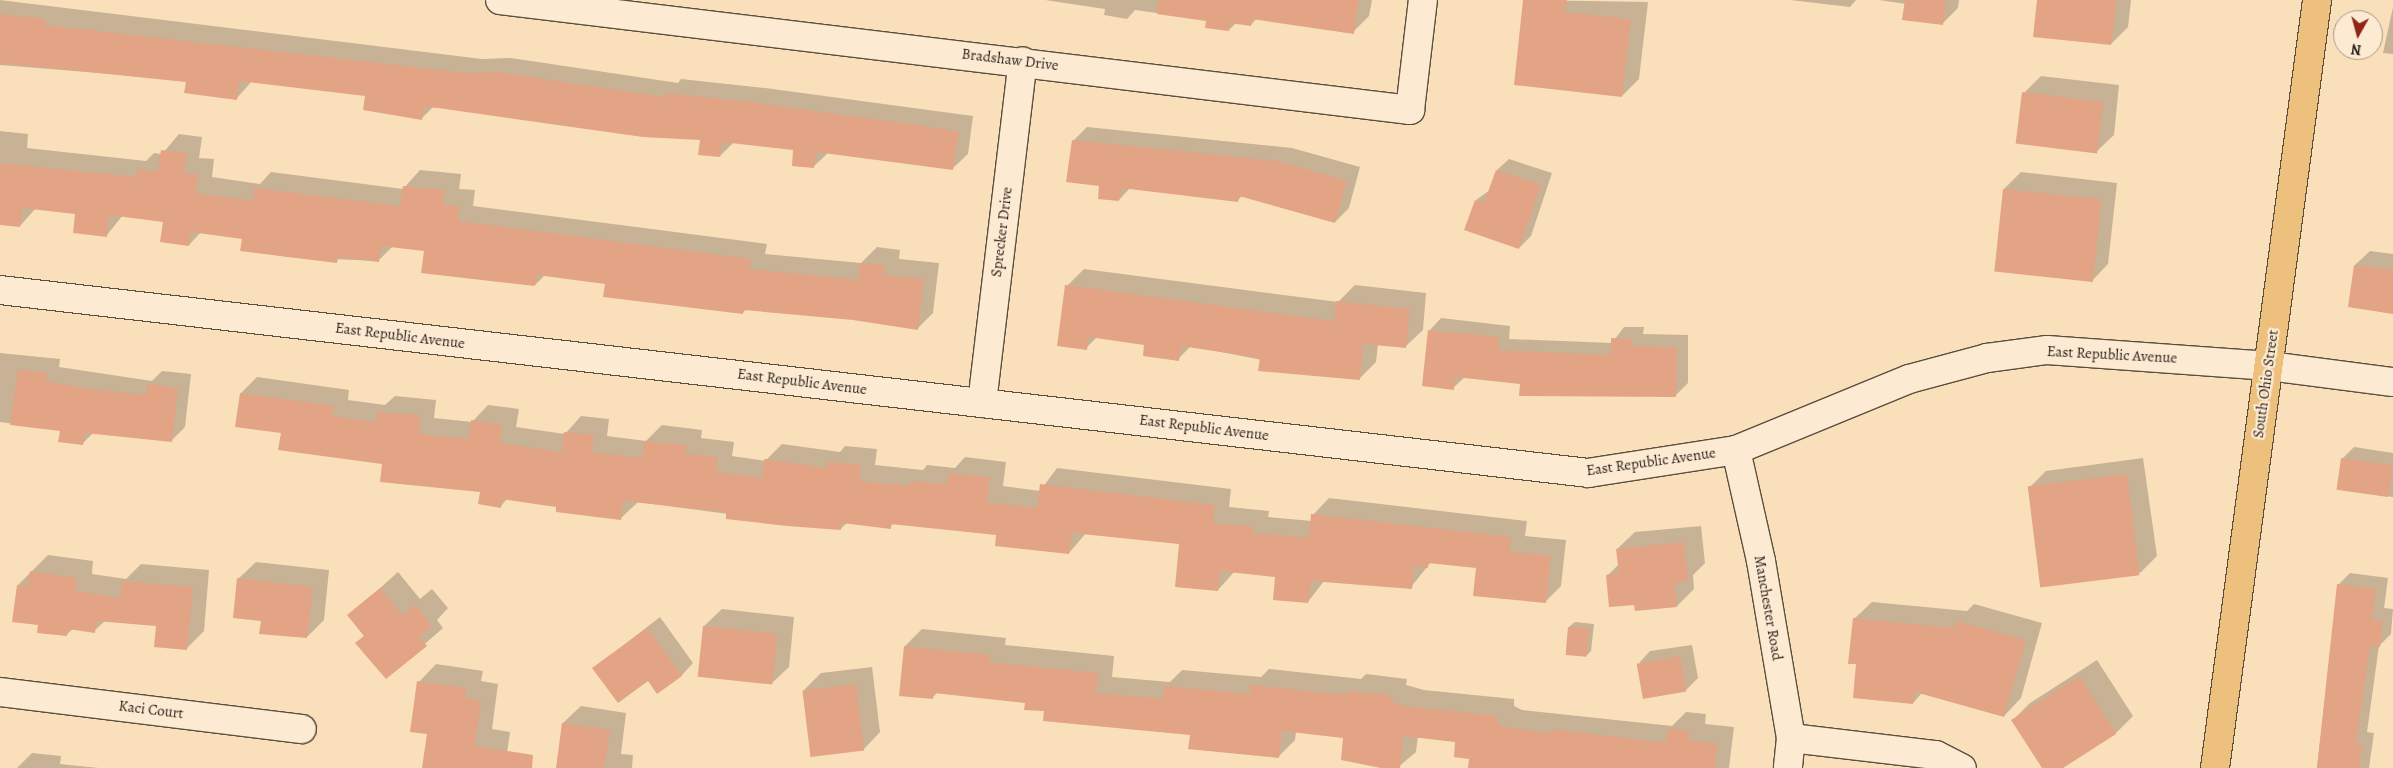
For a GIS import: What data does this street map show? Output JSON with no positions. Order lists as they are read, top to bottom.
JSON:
{
  "streets": {
    "main road": ["South Ohio Street"],
    "street": [
      "Bradshaw Drive",
      "Sprecker Drive",
      "East Republic Avenue",
      "Manchester Road",
      "Kaci Court"
    ]
  },
  "crossings": [
    ["Bradshaw Drive", "Sprecker Drive"],
    ["Sprecker Drive", "East Republic Avenue"],
    ["East Republic Avenue", "South Ohio Street"],
    ["East Republic Avenue", "Manchester Road"]
  ],
  "north": "bottom"
}
